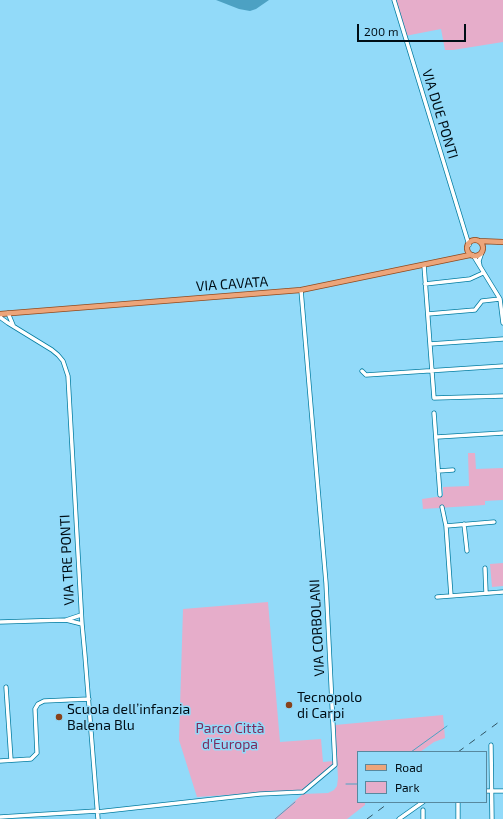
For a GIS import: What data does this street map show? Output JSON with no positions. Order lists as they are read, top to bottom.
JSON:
{
  "streets": {
    "main road": ["VIA CAVATA"],
    "street": ["VIA DUE PONTI", "VIA TRE PONTI", "VIA CORBOLANI"]
  },
  "crossings": [
    ["VIA DUE PONTI", "VIA CAVATA"],
    ["VIA CAVATA", "VIA TRE PONTI"],
    ["VIA CAVATA", "VIA CORBOLANI"],
    ["VIA TRE PONTI", "VIA CORBOLANI"]
  ],
  "parks": ["Parco Città d'Europa"],
  "places": ["Tecnopolo di Carpi", "Scuola dell’infanzia Balena Blu"],
  "legend": ["Road", "Park"],
  "scale_bar": "200 m"
}
